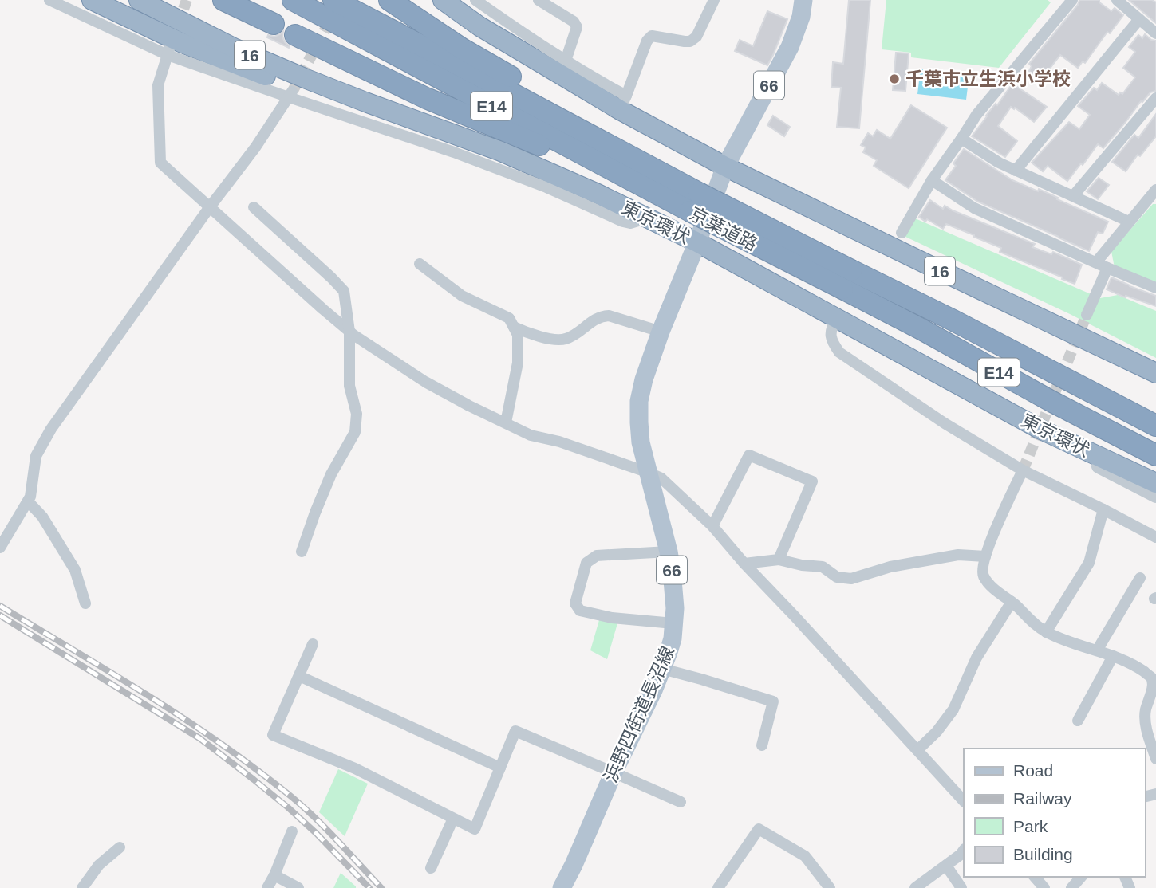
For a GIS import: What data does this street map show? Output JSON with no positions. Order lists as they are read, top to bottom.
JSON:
{
  "streets": {
    "highway": [
      "16",
      "E14",
      "東京環状",
      "京葉道路"
    ],
    "main road": ["66", "浜野四街道長沼線"]
  },
  "crossings": [
    ["16", "浜野四街道長沼線"],
    ["東京環状", "浜野四街道長沼線"]
  ],
  "places": ["千葉市立生浜小学校"],
  "legend": [
    "Road",
    "Railway",
    "Park",
    "Building"
  ]
}
